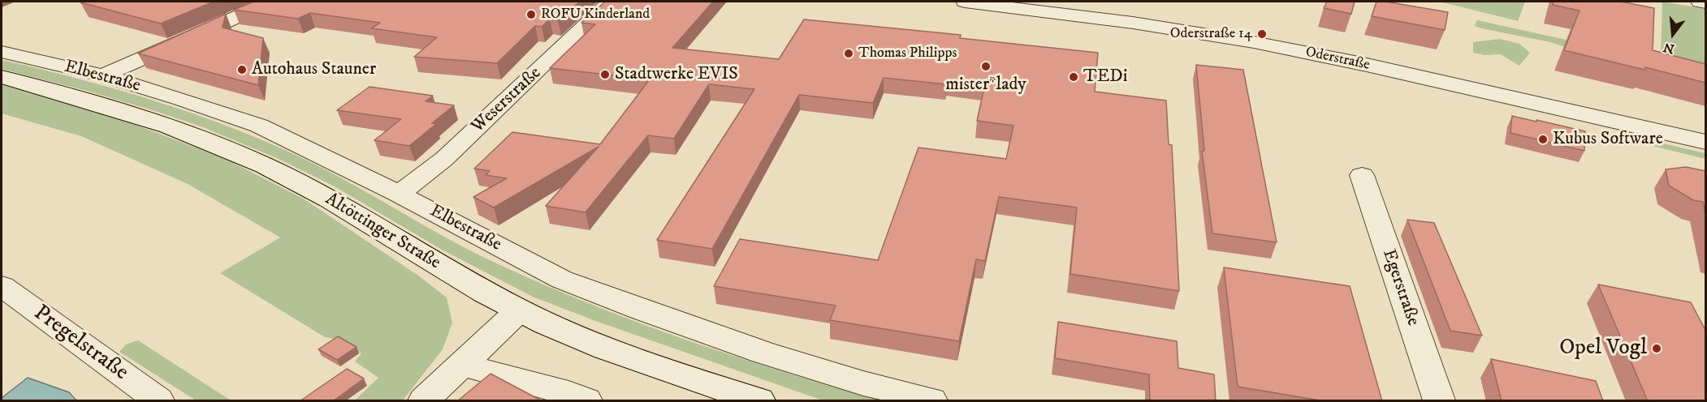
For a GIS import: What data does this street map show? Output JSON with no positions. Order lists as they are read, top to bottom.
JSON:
{
  "streets": {
    "main road": ["Altöttinger Straße"],
    "street": [
      "Oderstraße",
      "Elbestraße",
      "Weserstraße",
      "Egerstraße",
      "Pregelstraße"
    ]
  },
  "crossings": [
    ["Elbestraße", "Weserstraße"]
  ],
  "places": [
    "ROFU Kinderland",
    "Oderstraße 14",
    "Thomas Philipps",
    "mister*lady",
    "Autohaus Stauner",
    "Stadtwerke EVIS",
    "TEDi",
    "Kubus Software",
    "Opel Vogl"
  ],
  "north": "bottom"
}
